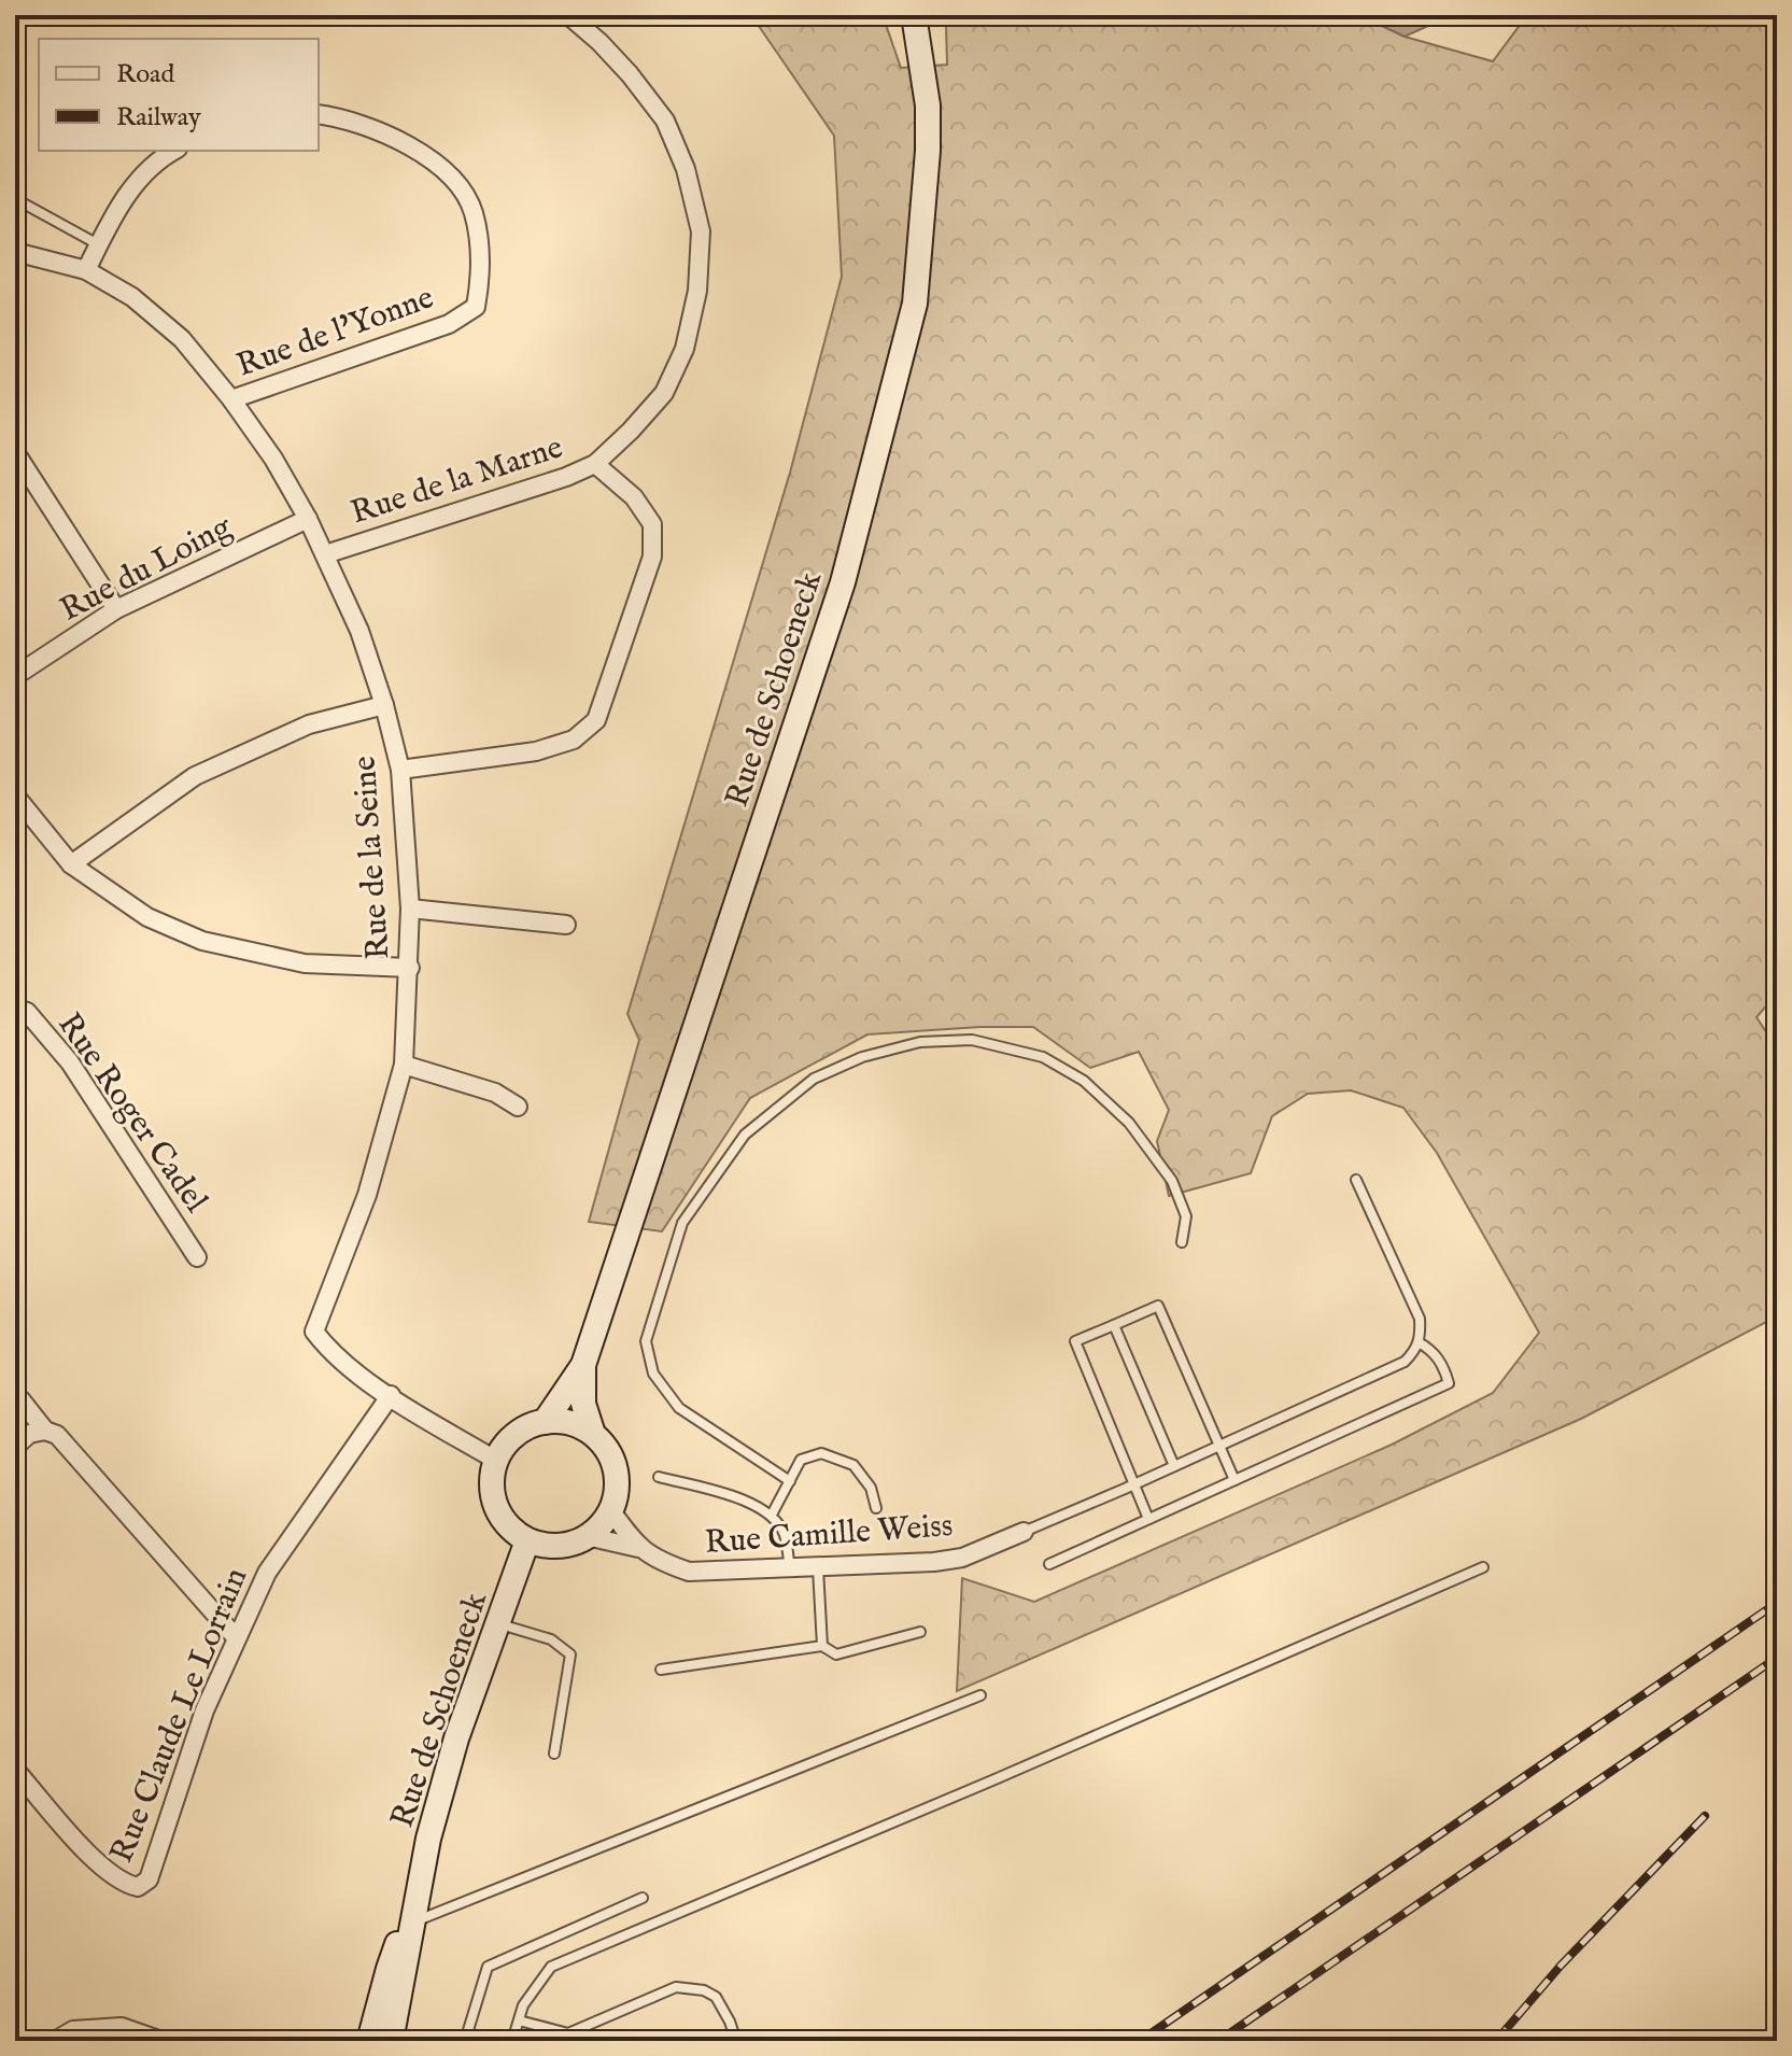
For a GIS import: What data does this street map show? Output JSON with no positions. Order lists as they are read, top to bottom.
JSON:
{
  "streets": {
    "main road": ["Rue de Schoeneck"],
    "street": [
      "Rue de l'Yonne",
      "Rue de la Marne",
      "Rue du Loing",
      "Rue de la Seine",
      "Rue Roger Cadel",
      "Rue Camille Weiss",
      "Rue Claude Le Lorrain"
    ]
  },
  "crossings": [
    ["Rue de l'Yonne", "Rue de la Seine"],
    ["Rue de la Marne", "Rue de la Seine"],
    ["Rue du Loing", "Rue de la Seine"],
    ["Rue de Schoeneck", "Rue de la Seine"],
    ["Rue de Schoeneck", "Rue Camille Weiss"],
    ["Rue de la Seine", "Rue Camille Weiss"],
    ["Rue de la Seine", "Rue Claude Le Lorrain"]
  ],
  "legend": ["Road", "Railway"]
}
